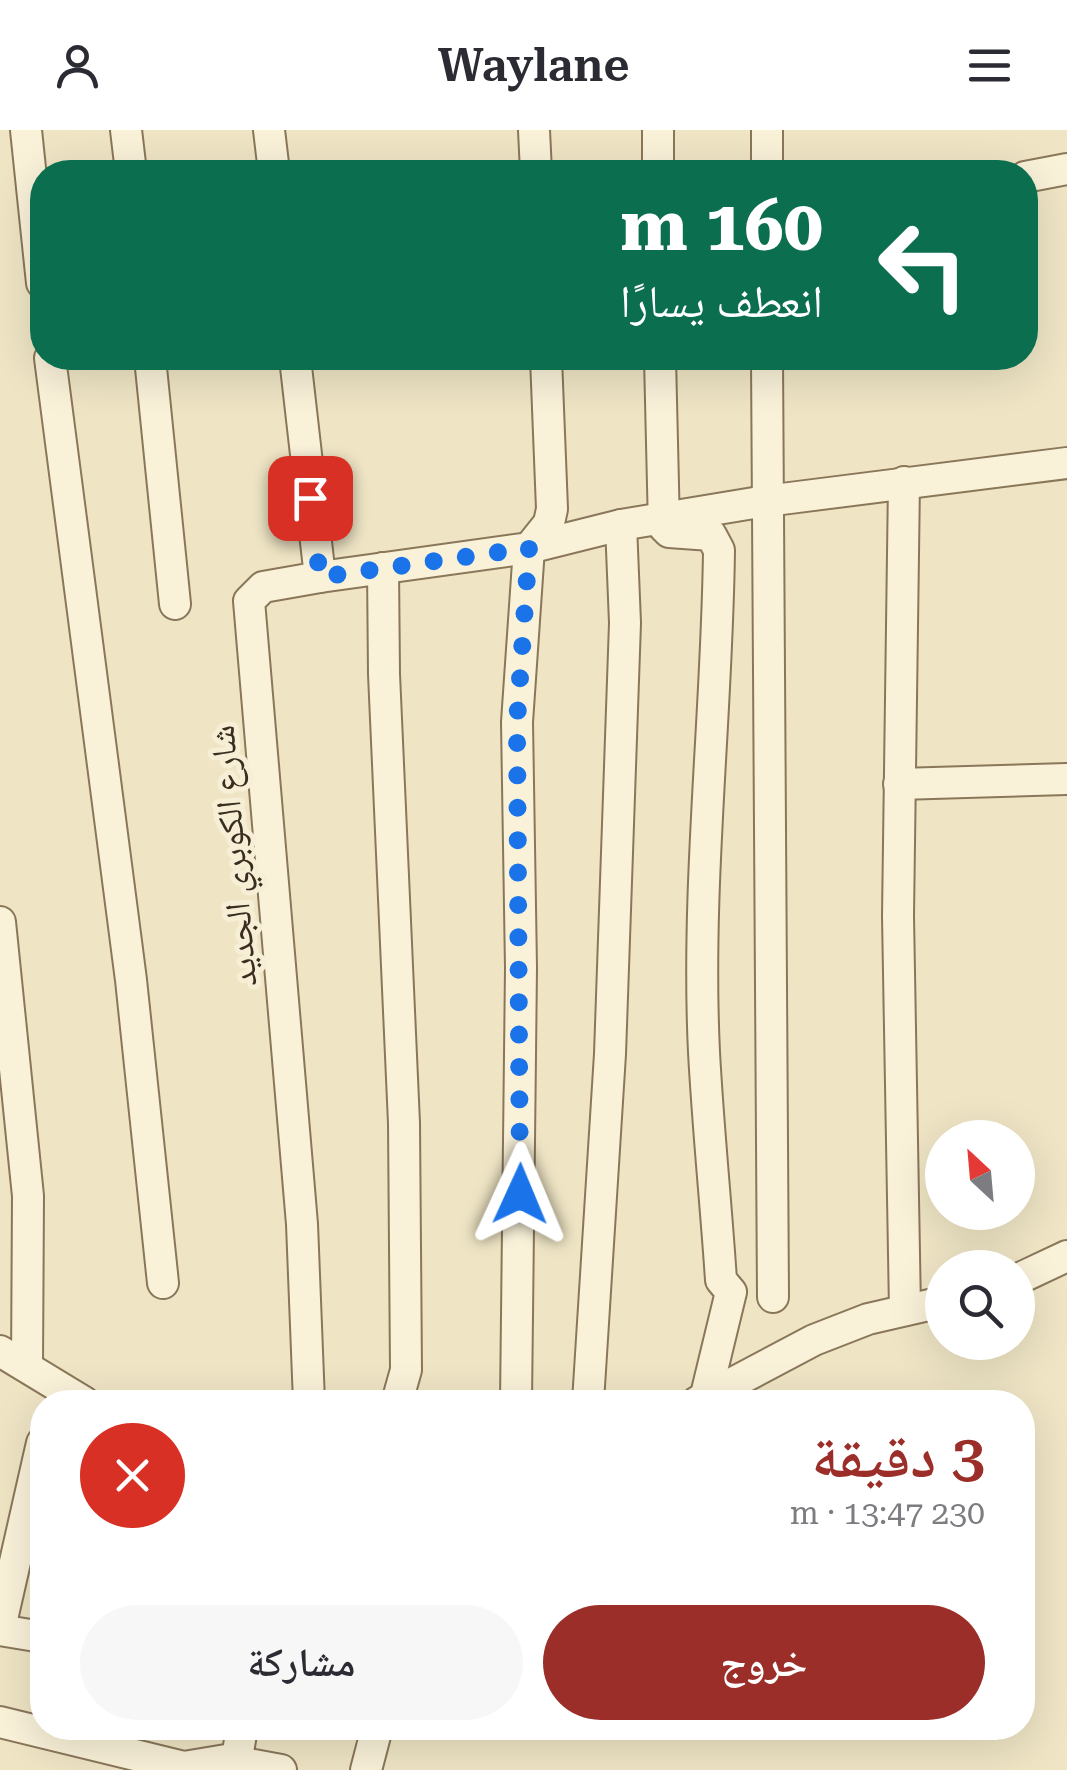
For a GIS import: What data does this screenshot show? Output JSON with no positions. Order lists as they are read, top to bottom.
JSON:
{
  "streets": {
    "street": ["شارع الكوبري الجديد"]
  },
  "north": "top left",
  "page": {
    "header": "Waylane",
    "turn": ["160 m", "انعطف يسارًا"],
    "heading": ["3 دقيقة", "230 m · 13:47"],
    "buttons": ["خروج", "مشاركة"]
  }
}
